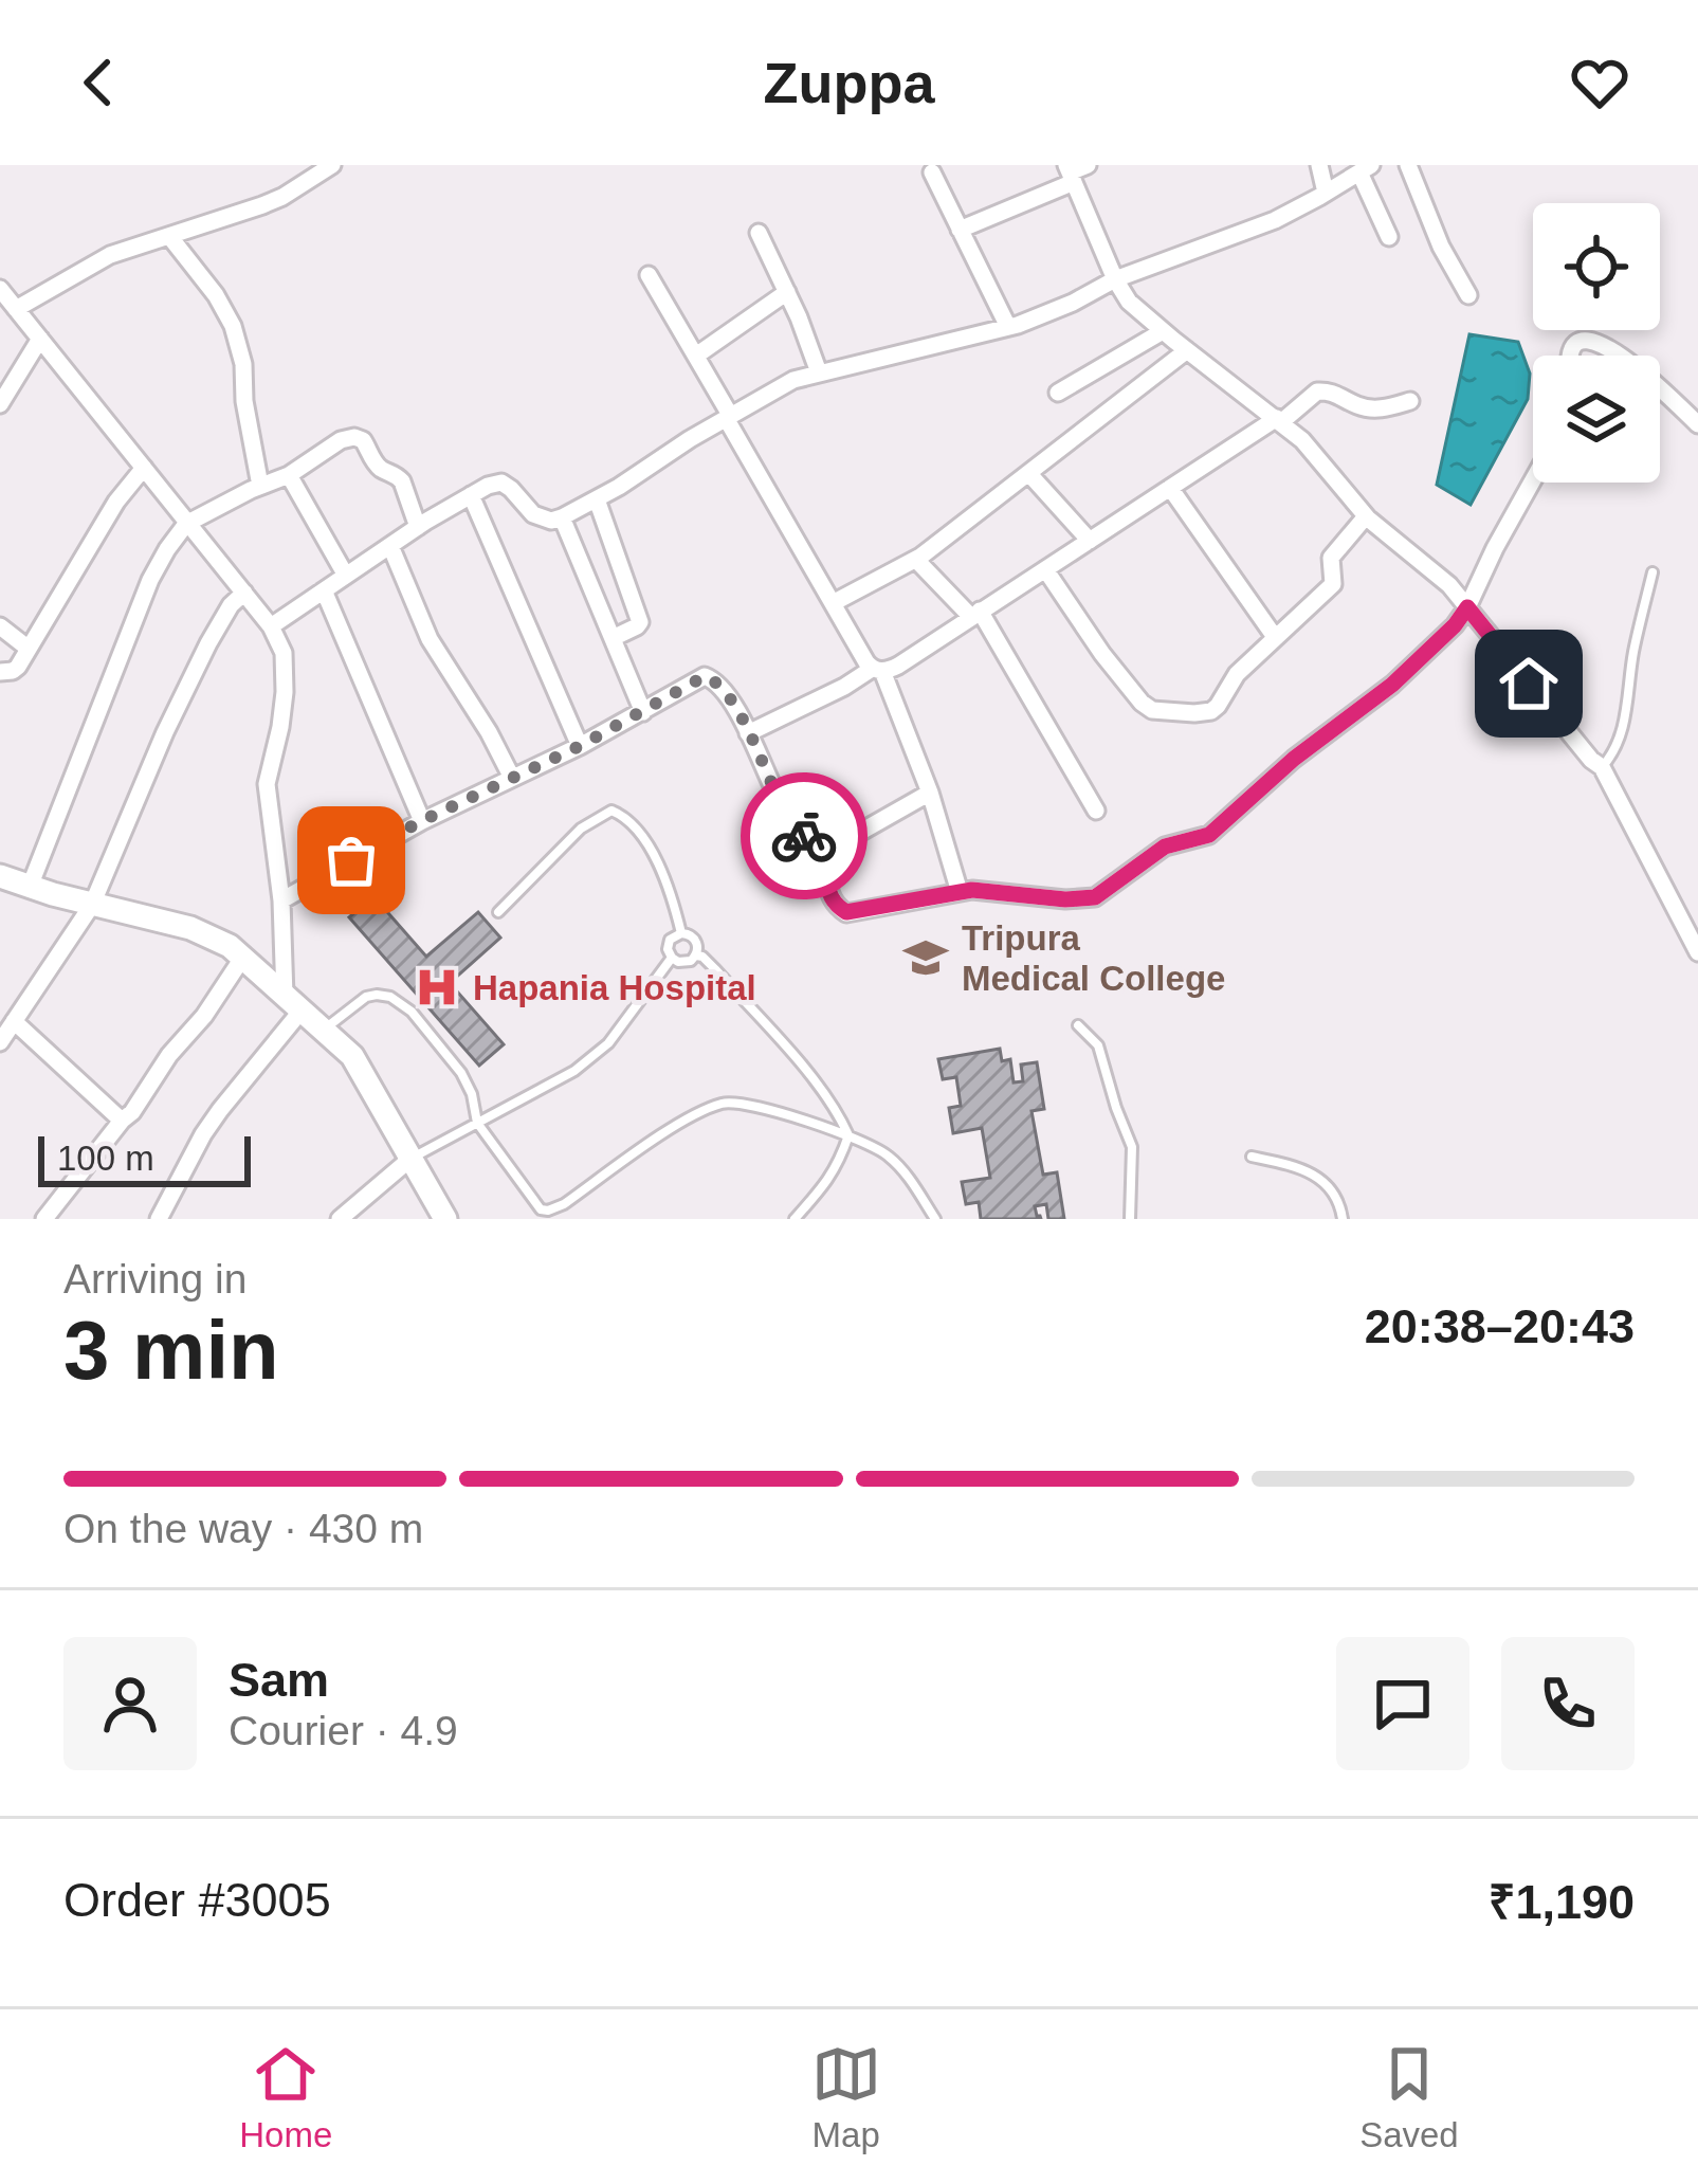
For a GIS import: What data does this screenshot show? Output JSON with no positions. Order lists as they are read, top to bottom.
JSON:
{
  "places": {
    "school or university": ["Tripura Medical College"],
    "hospital": ["Hapania Hospital"]
  },
  "scale_bar": "100 m",
  "page": {
    "header": "Zuppa",
    "scale": "100 m",
    "heading": ["3 min", "Arriving in", "20:38–20:43"],
    "panel": [
      "Sam",
      "Courier · 4.9",
      "Order #3005",
      "₹1,190"
    ],
    "bar": "On the way · 430 m",
    "tabs": ["Home", "Map", "Saved"]
  }
}
